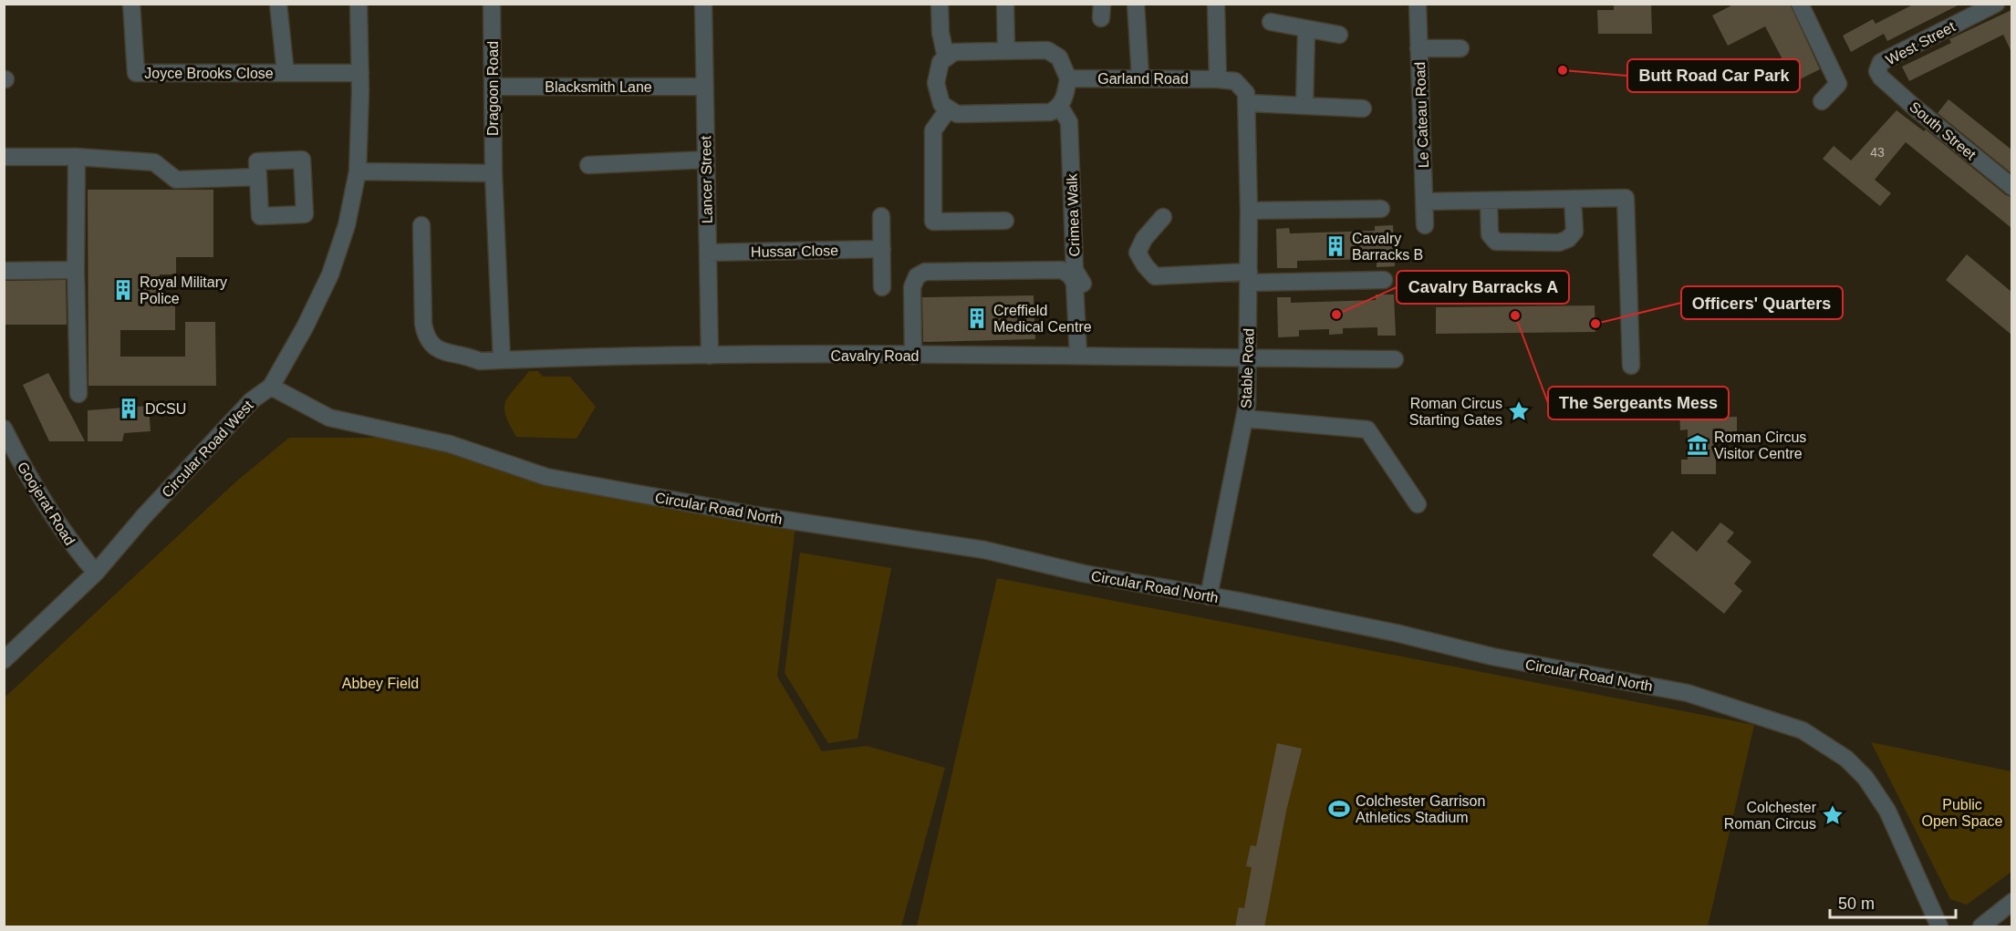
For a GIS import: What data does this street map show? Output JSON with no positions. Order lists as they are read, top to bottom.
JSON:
{
  "streets": {
    "street": [
      "West Street",
      "Joyce Brooks Close",
      "Garland Road",
      "Blacksmith Lane",
      "Dragoon Road",
      "Le Cateau Road",
      "South Street",
      "Lancer Street",
      "Crimea Walk",
      "Hussar Close",
      "Cavalry Road",
      "Stable Road",
      "Circular Road West",
      "Goojerat Road",
      "Circular Road North"
    ]
  },
  "crossings": [
    ["West Street", "South Street"],
    ["Joyce Brooks Close", "Circular Road West"],
    ["Garland Road", "Stable Road"],
    ["Blacksmith Lane", "Dragoon Road"],
    ["Blacksmith Lane", "Lancer Street"],
    ["Lancer Street", "Hussar Close"],
    ["Lancer Street", "Cavalry Road"],
    ["Crimea Walk", "Cavalry Road"],
    ["Cavalry Road", "Stable Road"],
    ["Stable Road", "Circular Road North"],
    ["Circular Road West", "Goojerat Road"],
    ["Circular Road West", "Circular Road North"]
  ],
  "parks": ["Abbey Field", "Public Open Space"],
  "places": {
    "other": [
      "Butt Road Car Park",
      "Cavalry Barracks A",
      "The Sergeants Mess",
      "Officers' Quarters"
    ],
    "building": [
      "Cavalry Barracks B",
      "Royal Military Police",
      "Creffield Medical Centre",
      "DCSU"
    ],
    "place": ["Roman Circus Starting Gates", "Colchester Roman Circus"],
    "museum": ["Roman Circus Visitor Centre"],
    "sports": ["Colchester Garrison Athletics Stadium"]
  },
  "house_numbers": ["43"],
  "scale_bar": "50 m"
}
